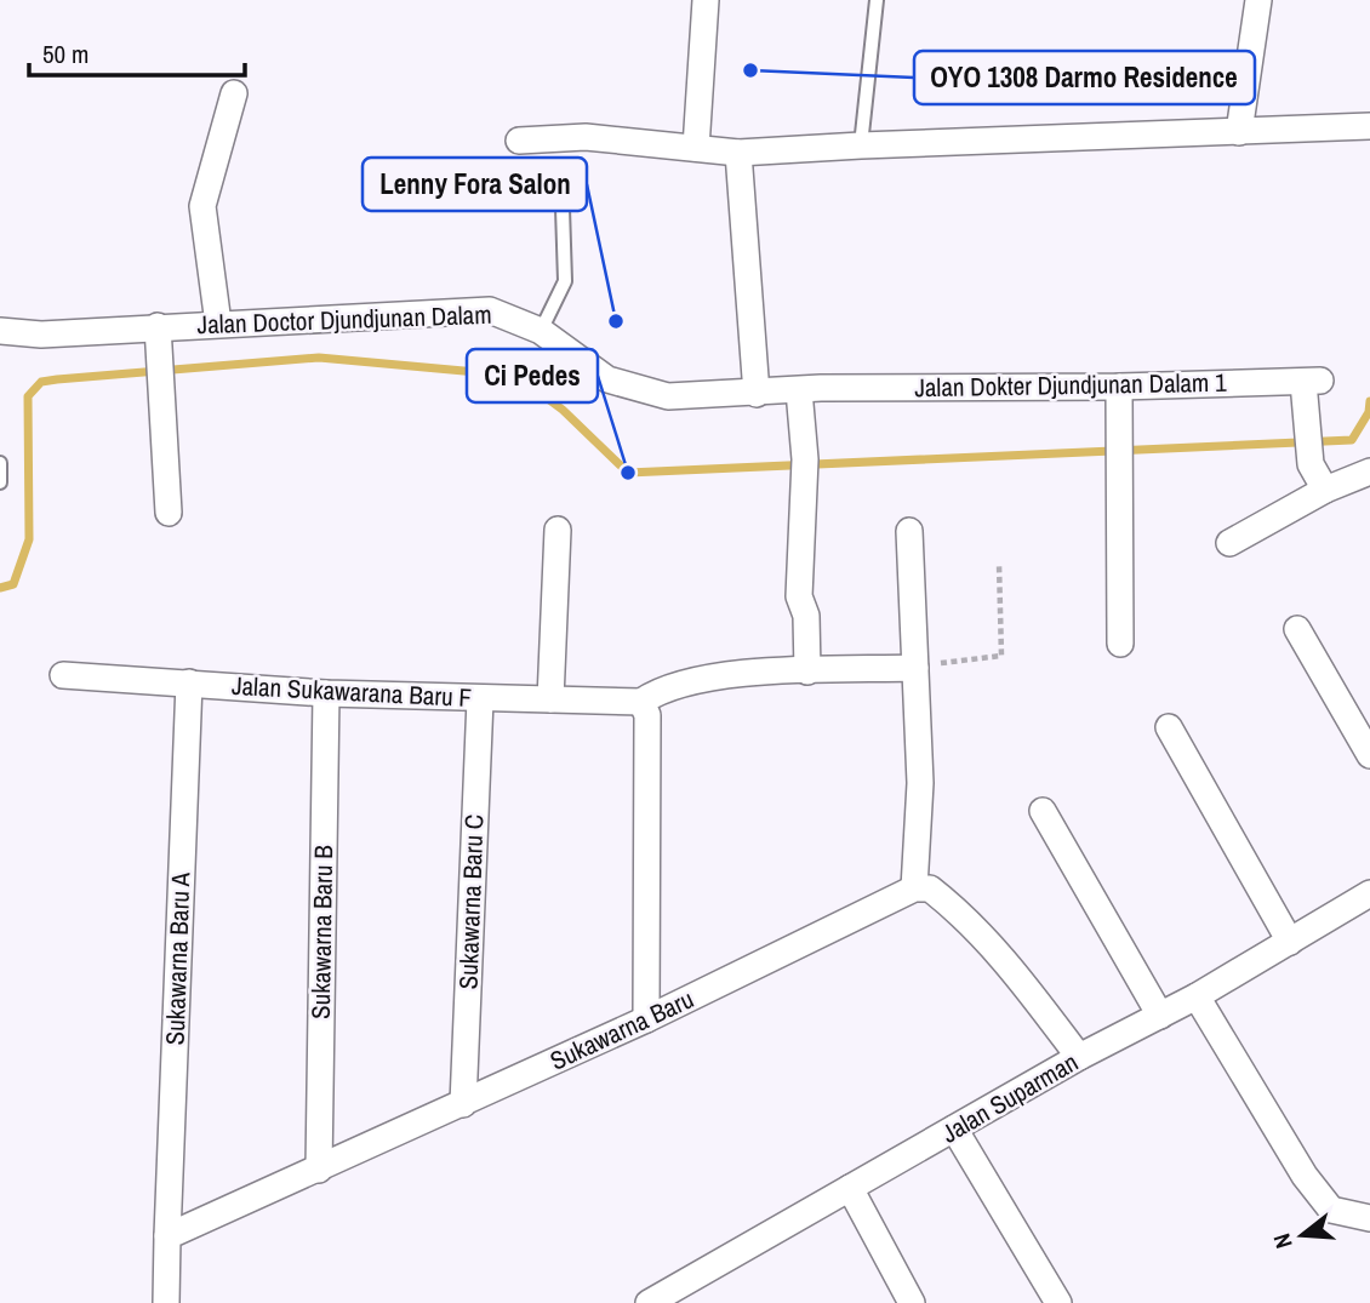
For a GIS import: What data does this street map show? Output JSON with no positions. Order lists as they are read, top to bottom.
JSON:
{
  "streets": {
    "street": [
      "Jalan Doctor Djundjunan Dalam",
      "Jalan Dokter Djundjunan Dalam 1",
      "Jalan Sukawarana Baru F",
      "Sukawarna Baru C",
      "Sukawarna Baru B",
      "Sukawarna Baru A",
      "Sukawarna Baru",
      "Jalan Suparman"
    ]
  },
  "crossings": [
    ["Jalan Doctor Djundjunan Dalam", "Jalan Dokter Djundjunan Dalam 1"],
    ["Jalan Sukawarana Baru F", "Sukawarna Baru C"],
    ["Jalan Sukawarana Baru F", "Sukawarna Baru B"],
    ["Jalan Sukawarana Baru F", "Sukawarna Baru A"],
    ["Sukawarna Baru C", "Sukawarna Baru"],
    ["Sukawarna Baru B", "Sukawarna Baru"],
    ["Sukawarna Baru A", "Sukawarna Baru"]
  ],
  "places": ["OYO 1308 Darmo Residence", "Lenny Fora Salon", "Ci Pedes"],
  "scale_bar": "50 m",
  "north": "left"
}
